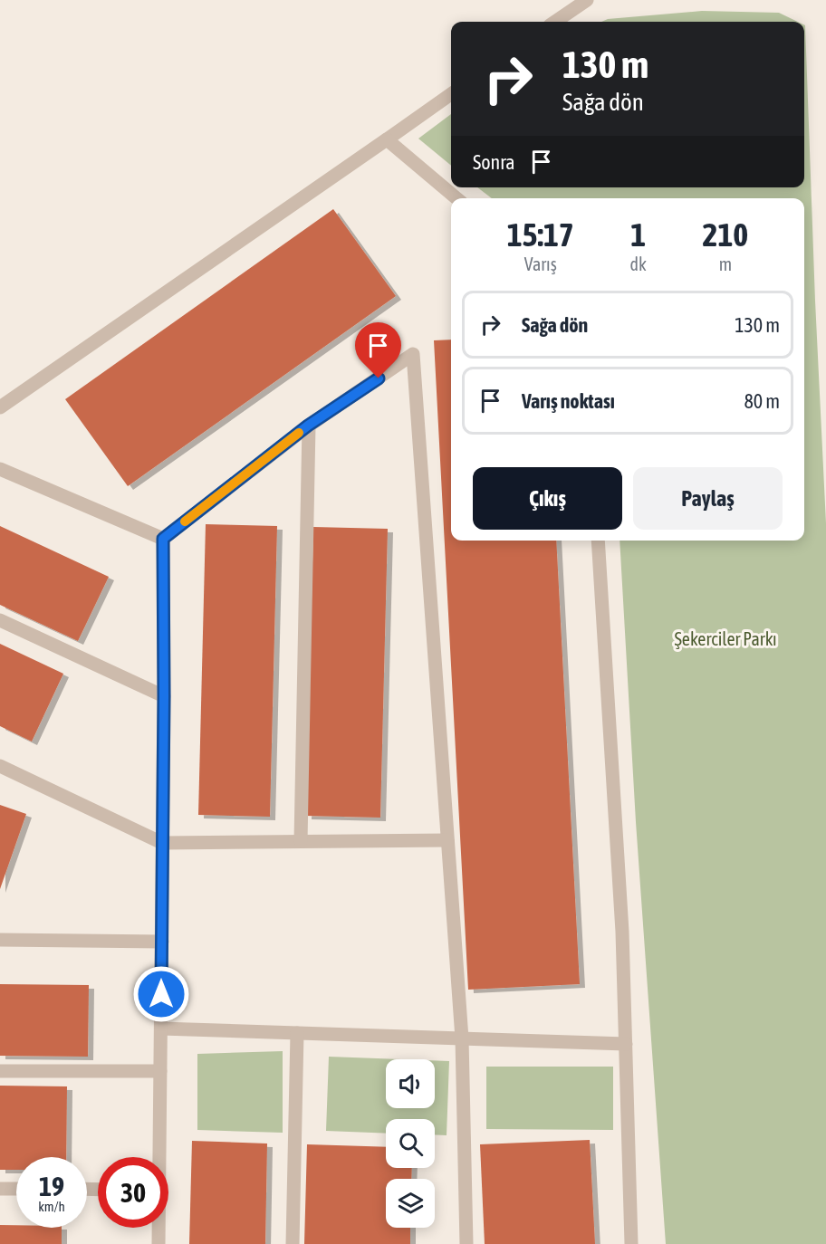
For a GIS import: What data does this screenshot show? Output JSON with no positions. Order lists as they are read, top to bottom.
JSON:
{
  "parks": ["Şekerciler Parkı"],
  "page": {
    "turn": ["130 m", "Sağa dön"],
    "then": "Sonra",
    "eta": [
      "15:17",
      "Varış",
      "1",
      "dk",
      "210",
      "m"
    ],
    "list": [
      {
        "name": "Sağa dön",
        "value": "130 m"
      },
      {
        "name": "Varış noktası",
        "value": "80 m"
      }
    ],
    "buttons": ["Çıkış", "Paylaş"],
    "speed": "19 km/h",
    "limit": "30"
  }
}
